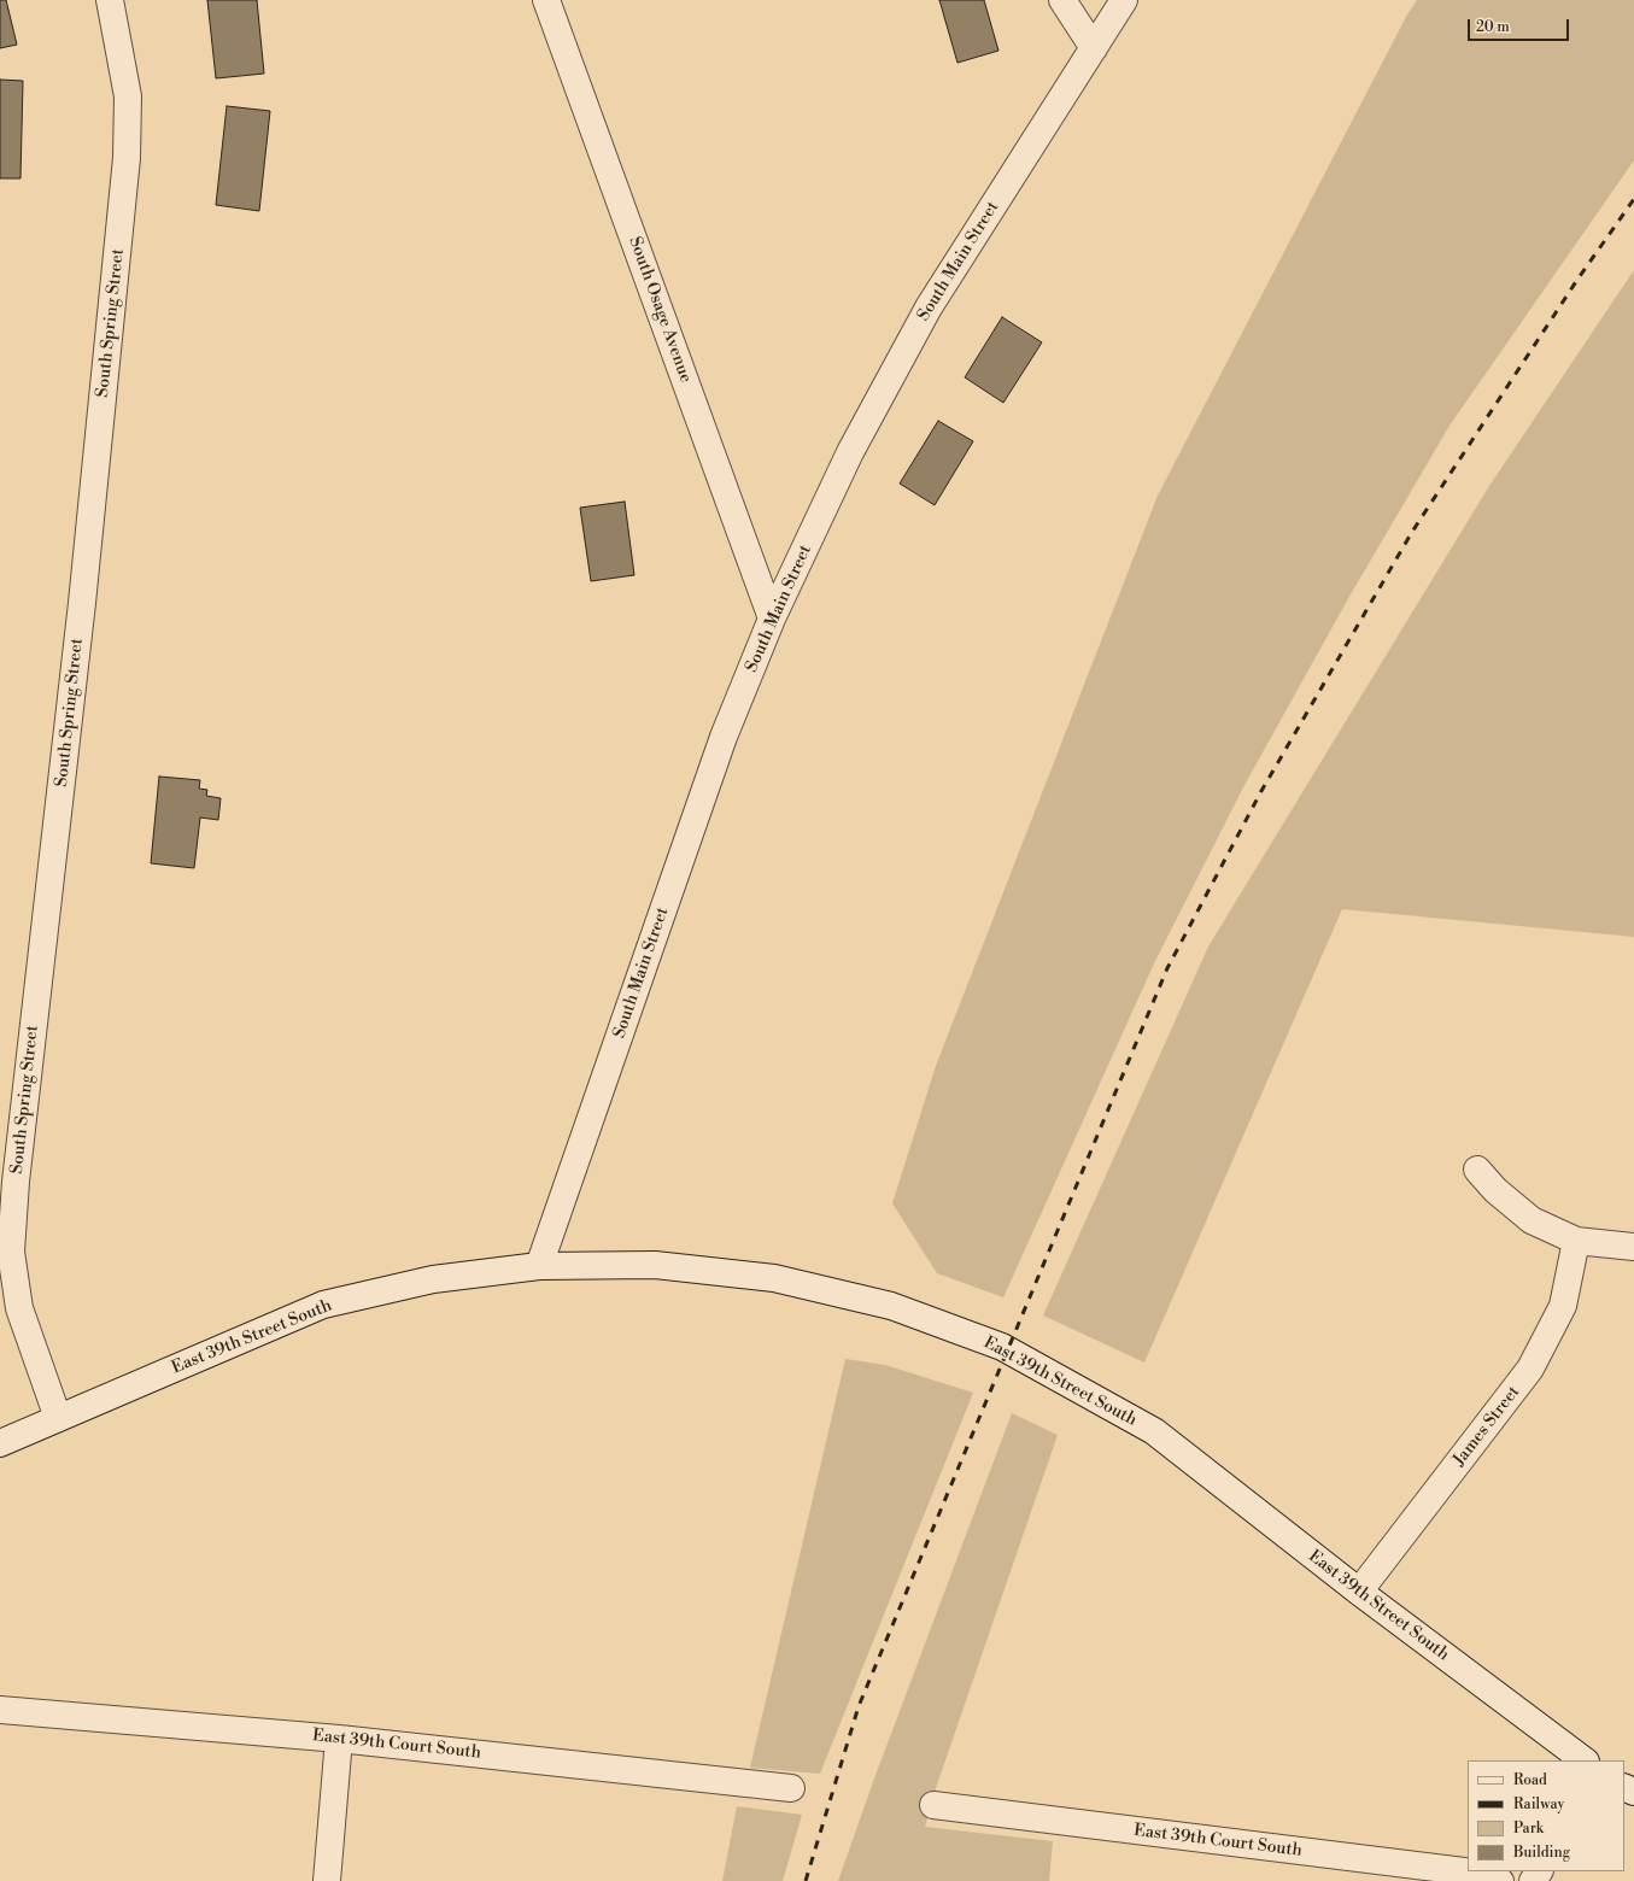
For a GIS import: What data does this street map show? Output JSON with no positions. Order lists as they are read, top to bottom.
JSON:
{
  "streets": {
    "street": [
      "South Main Street",
      "South Osage Avenue",
      "South Spring Street",
      "East 39th Street South",
      "James Street",
      "East 39th Court South"
    ]
  },
  "crossings": [
    ["South Main Street", "South Osage Avenue"],
    ["South Main Street", "East 39th Street South"],
    ["South Spring Street", "East 39th Street South"],
    ["East 39th Street South", "James Street"]
  ],
  "legend": [
    "Road",
    "Railway",
    "Park",
    "Building"
  ],
  "scale_bar": "20 m"
}
